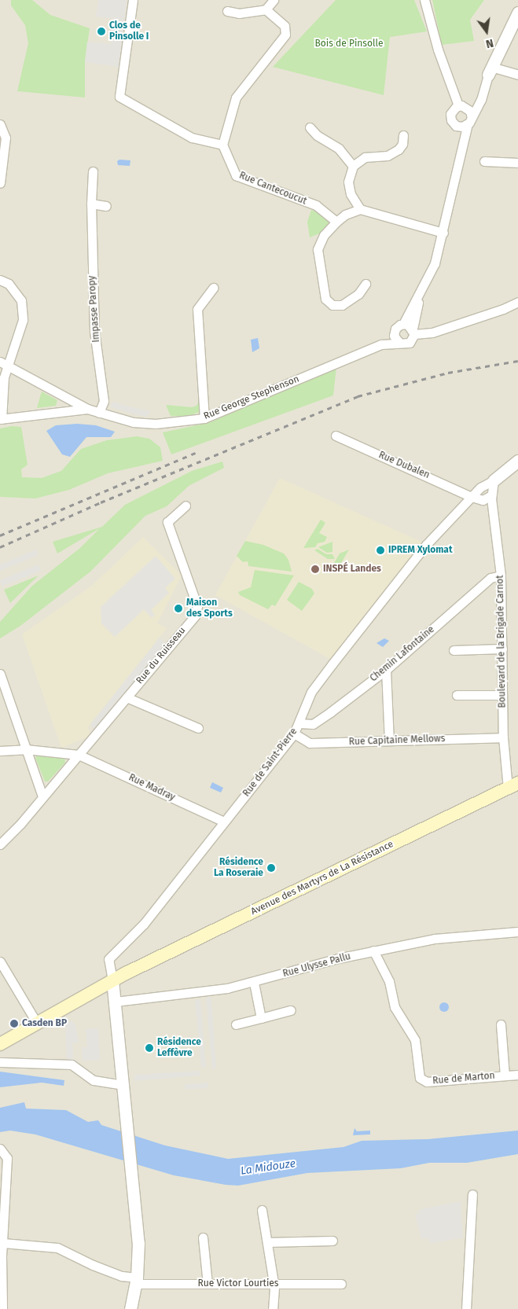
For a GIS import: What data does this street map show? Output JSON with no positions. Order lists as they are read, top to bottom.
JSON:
{
  "streets": {
    "main road": ["Avenue des Martyrs de La Résistance"],
    "street": [
      "Rue Cantecoucut",
      "Impasse Paropy",
      "Rue George Stephenson",
      "Rue Dubalen",
      "Boulevard de la Brigade Carnot",
      "Chemin Lafontaine",
      "Rue du Ruisseau",
      "Rue Capitaine Mellows",
      "Rue de Saint-Pierre",
      "Rue Madray",
      "Rue Ulysse Pallu",
      "Rue de Marton",
      "Rue Victor Lourties"
    ]
  },
  "crossings": [
    ["Impasse Paropy", "Rue George Stephenson"],
    ["Rue Dubalen", "Rue de Saint-Pierre"],
    ["Boulevard de la Brigade Carnot", "Chemin Lafontaine"],
    ["Boulevard de la Brigade Carnot", "Rue Capitaine Mellows"],
    ["Boulevard de la Brigade Carnot", "Rue de Saint-Pierre"],
    ["Boulevard de la Brigade Carnot", "Avenue des Martyrs de La Résistance"],
    ["Chemin Lafontaine", "Rue de Saint-Pierre"],
    ["Rue du Ruisseau", "Rue Madray"],
    ["Rue Capitaine Mellows", "Rue de Saint-Pierre"],
    ["Rue de Saint-Pierre", "Rue Madray"],
    ["Rue de Saint-Pierre", "Avenue des Martyrs de La Résistance"],
    ["Rue Ulysse Pallu", "Rue de Marton"]
  ],
  "water": ["La Midouze"],
  "parks": ["Bois de Pinsolle"],
  "places": [
    "Clos de Pinsolle I",
    "IPREM Xylomat",
    "INSPÉ Landes",
    "Maison des Sports",
    "Résidence La Roseraie",
    "Casden BP",
    "Résidence Leffèvre"
  ],
  "north": "bottom"
}
